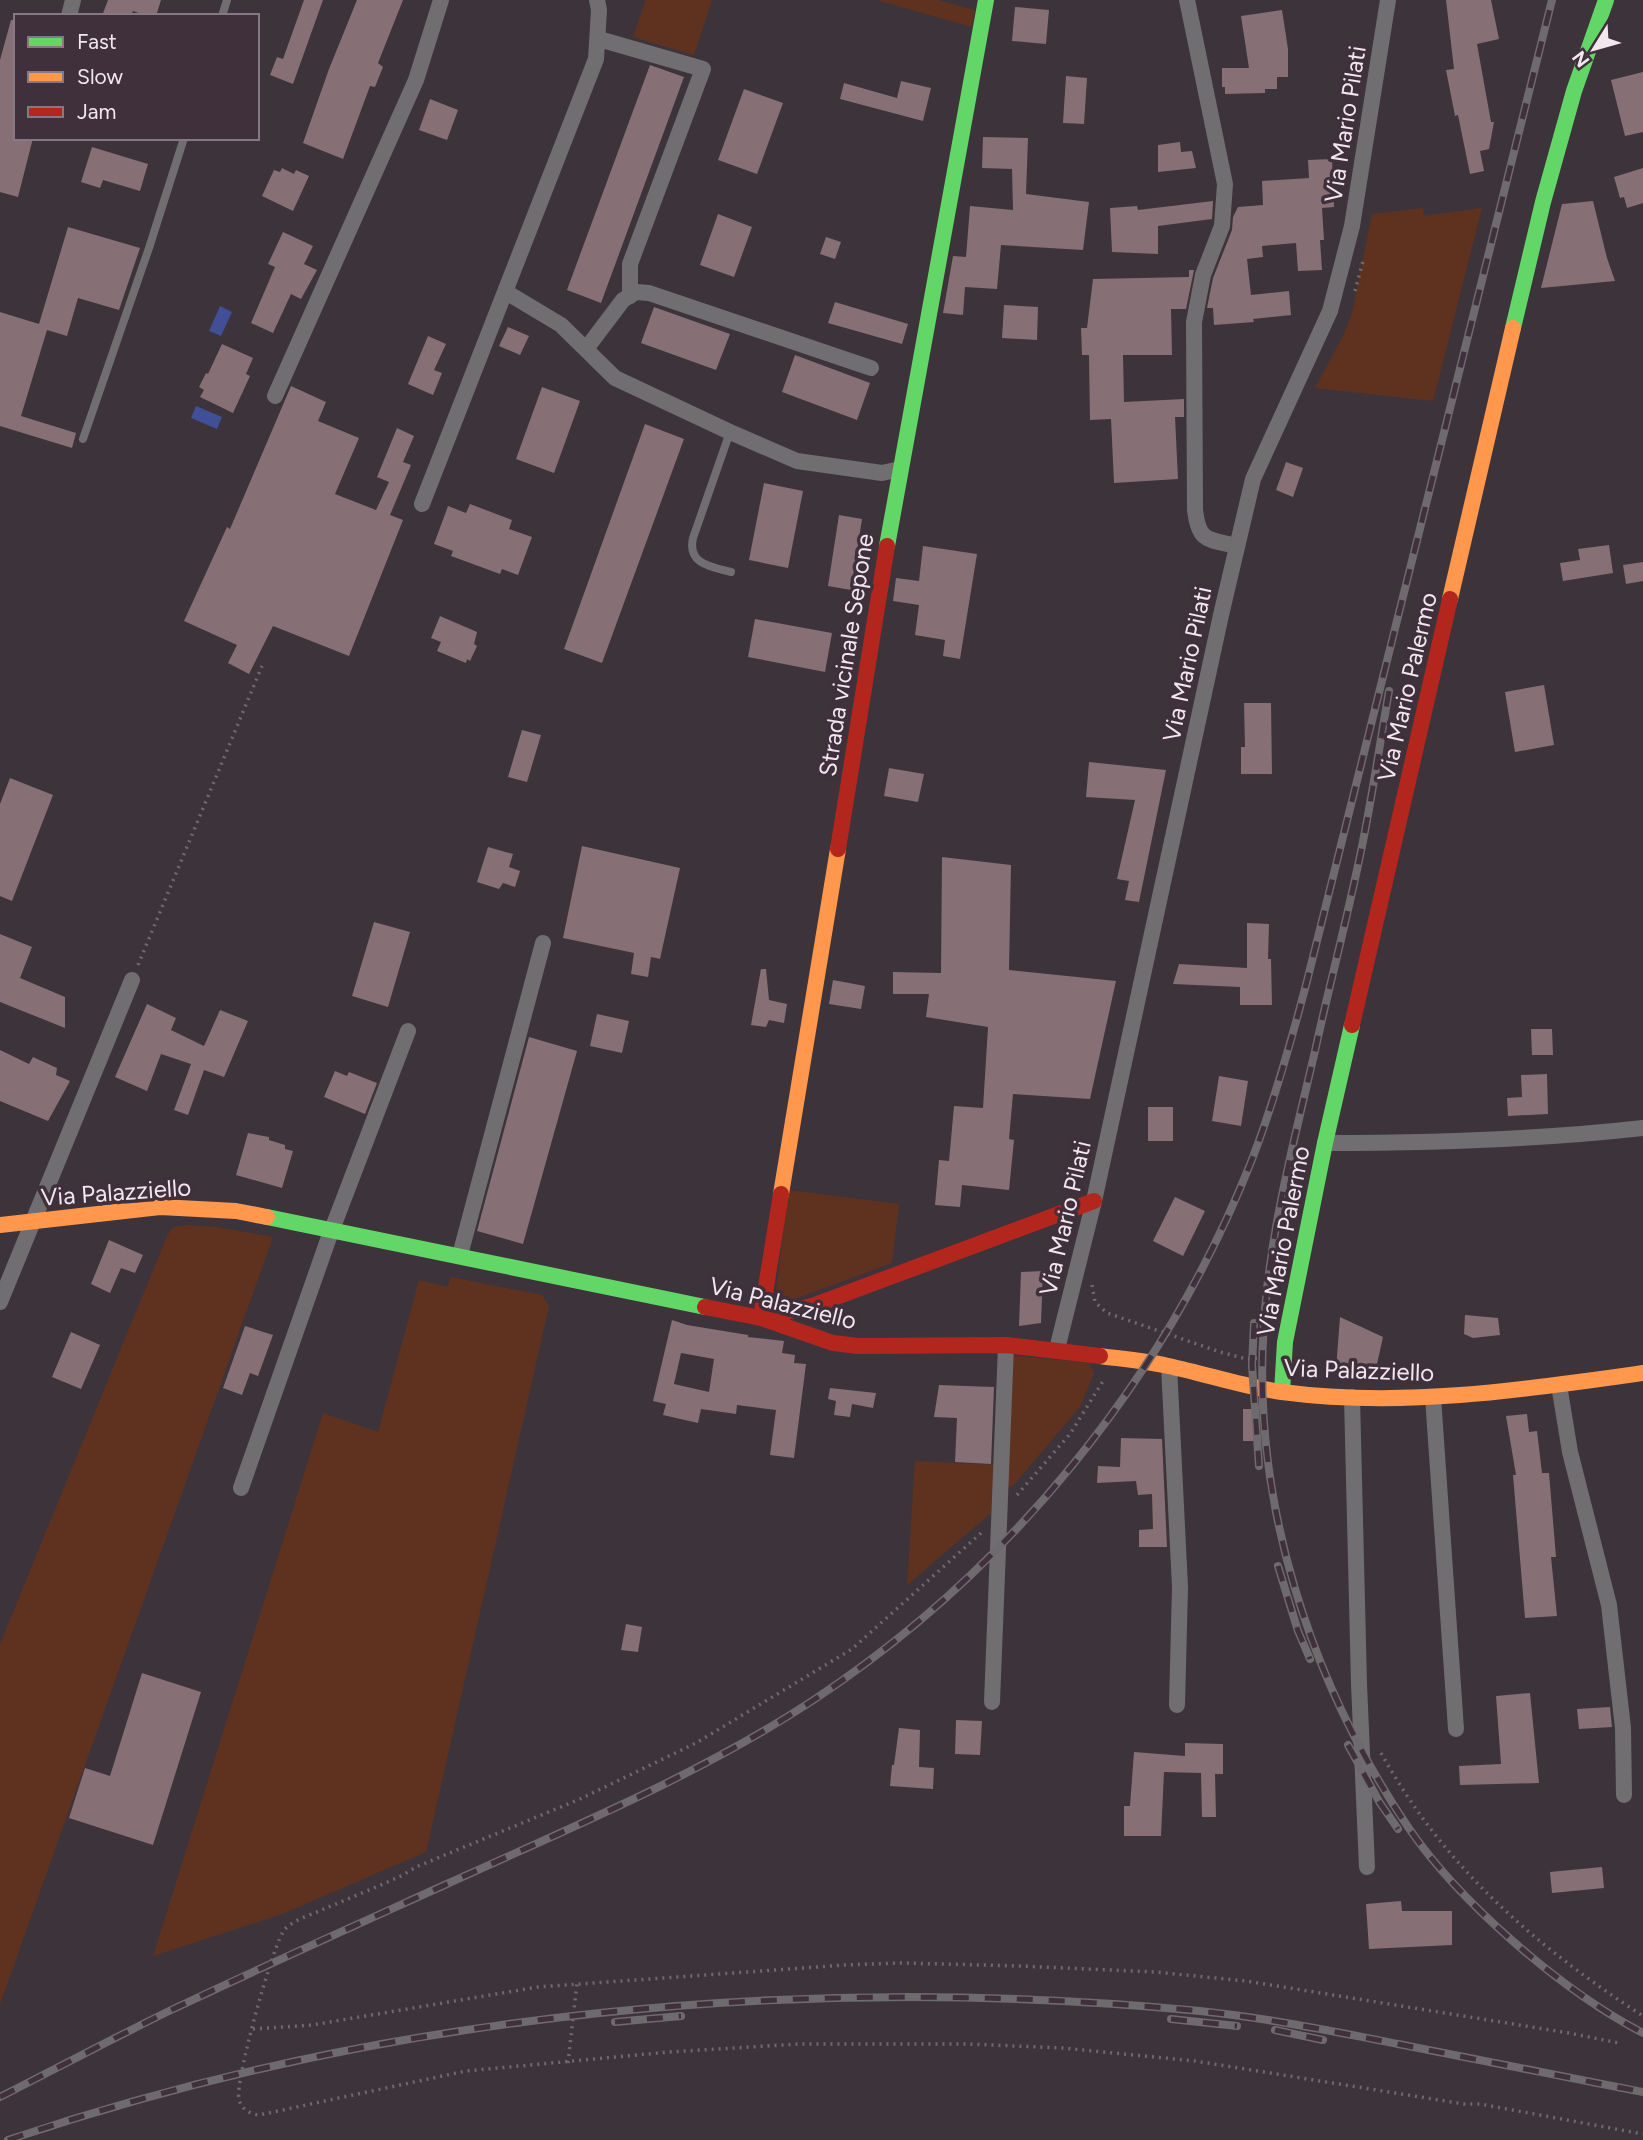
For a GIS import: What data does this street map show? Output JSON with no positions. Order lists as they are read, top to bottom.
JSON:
{
  "streets": {
    "street": [
      "Via Mario Pilati",
      "Strada vicinale Sepone",
      "Via Mario Palermo",
      "Via Palazziello"
    ]
  },
  "crossings": [
    ["Via Mario Pilati", "Via Palazziello"],
    ["Strada vicinale Sepone", "Via Palazziello"],
    ["Via Mario Palermo", "Via Palazziello"]
  ],
  "legend": ["Fast", "Slow", "Jam"],
  "north": "bottom left"
}
